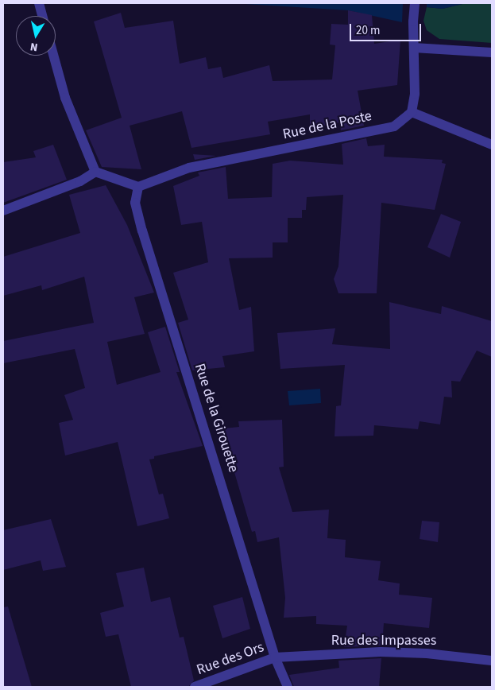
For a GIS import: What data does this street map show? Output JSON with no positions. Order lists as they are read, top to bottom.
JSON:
{
  "streets": {
    "street": [
      "Rue de la Poste",
      "Rue de la Girouette",
      "Rue des Impasses",
      "Rue des Ors"
    ]
  },
  "crossings": [
    ["Rue de la Poste", "Rue de la Girouette"],
    ["Rue de la Girouette", "Rue des Impasses"],
    ["Rue de la Girouette", "Rue des Ors"],
    ["Rue des Impasses", "Rue des Ors"]
  ],
  "scale_bar": "20 m",
  "north": "bottom"
}
